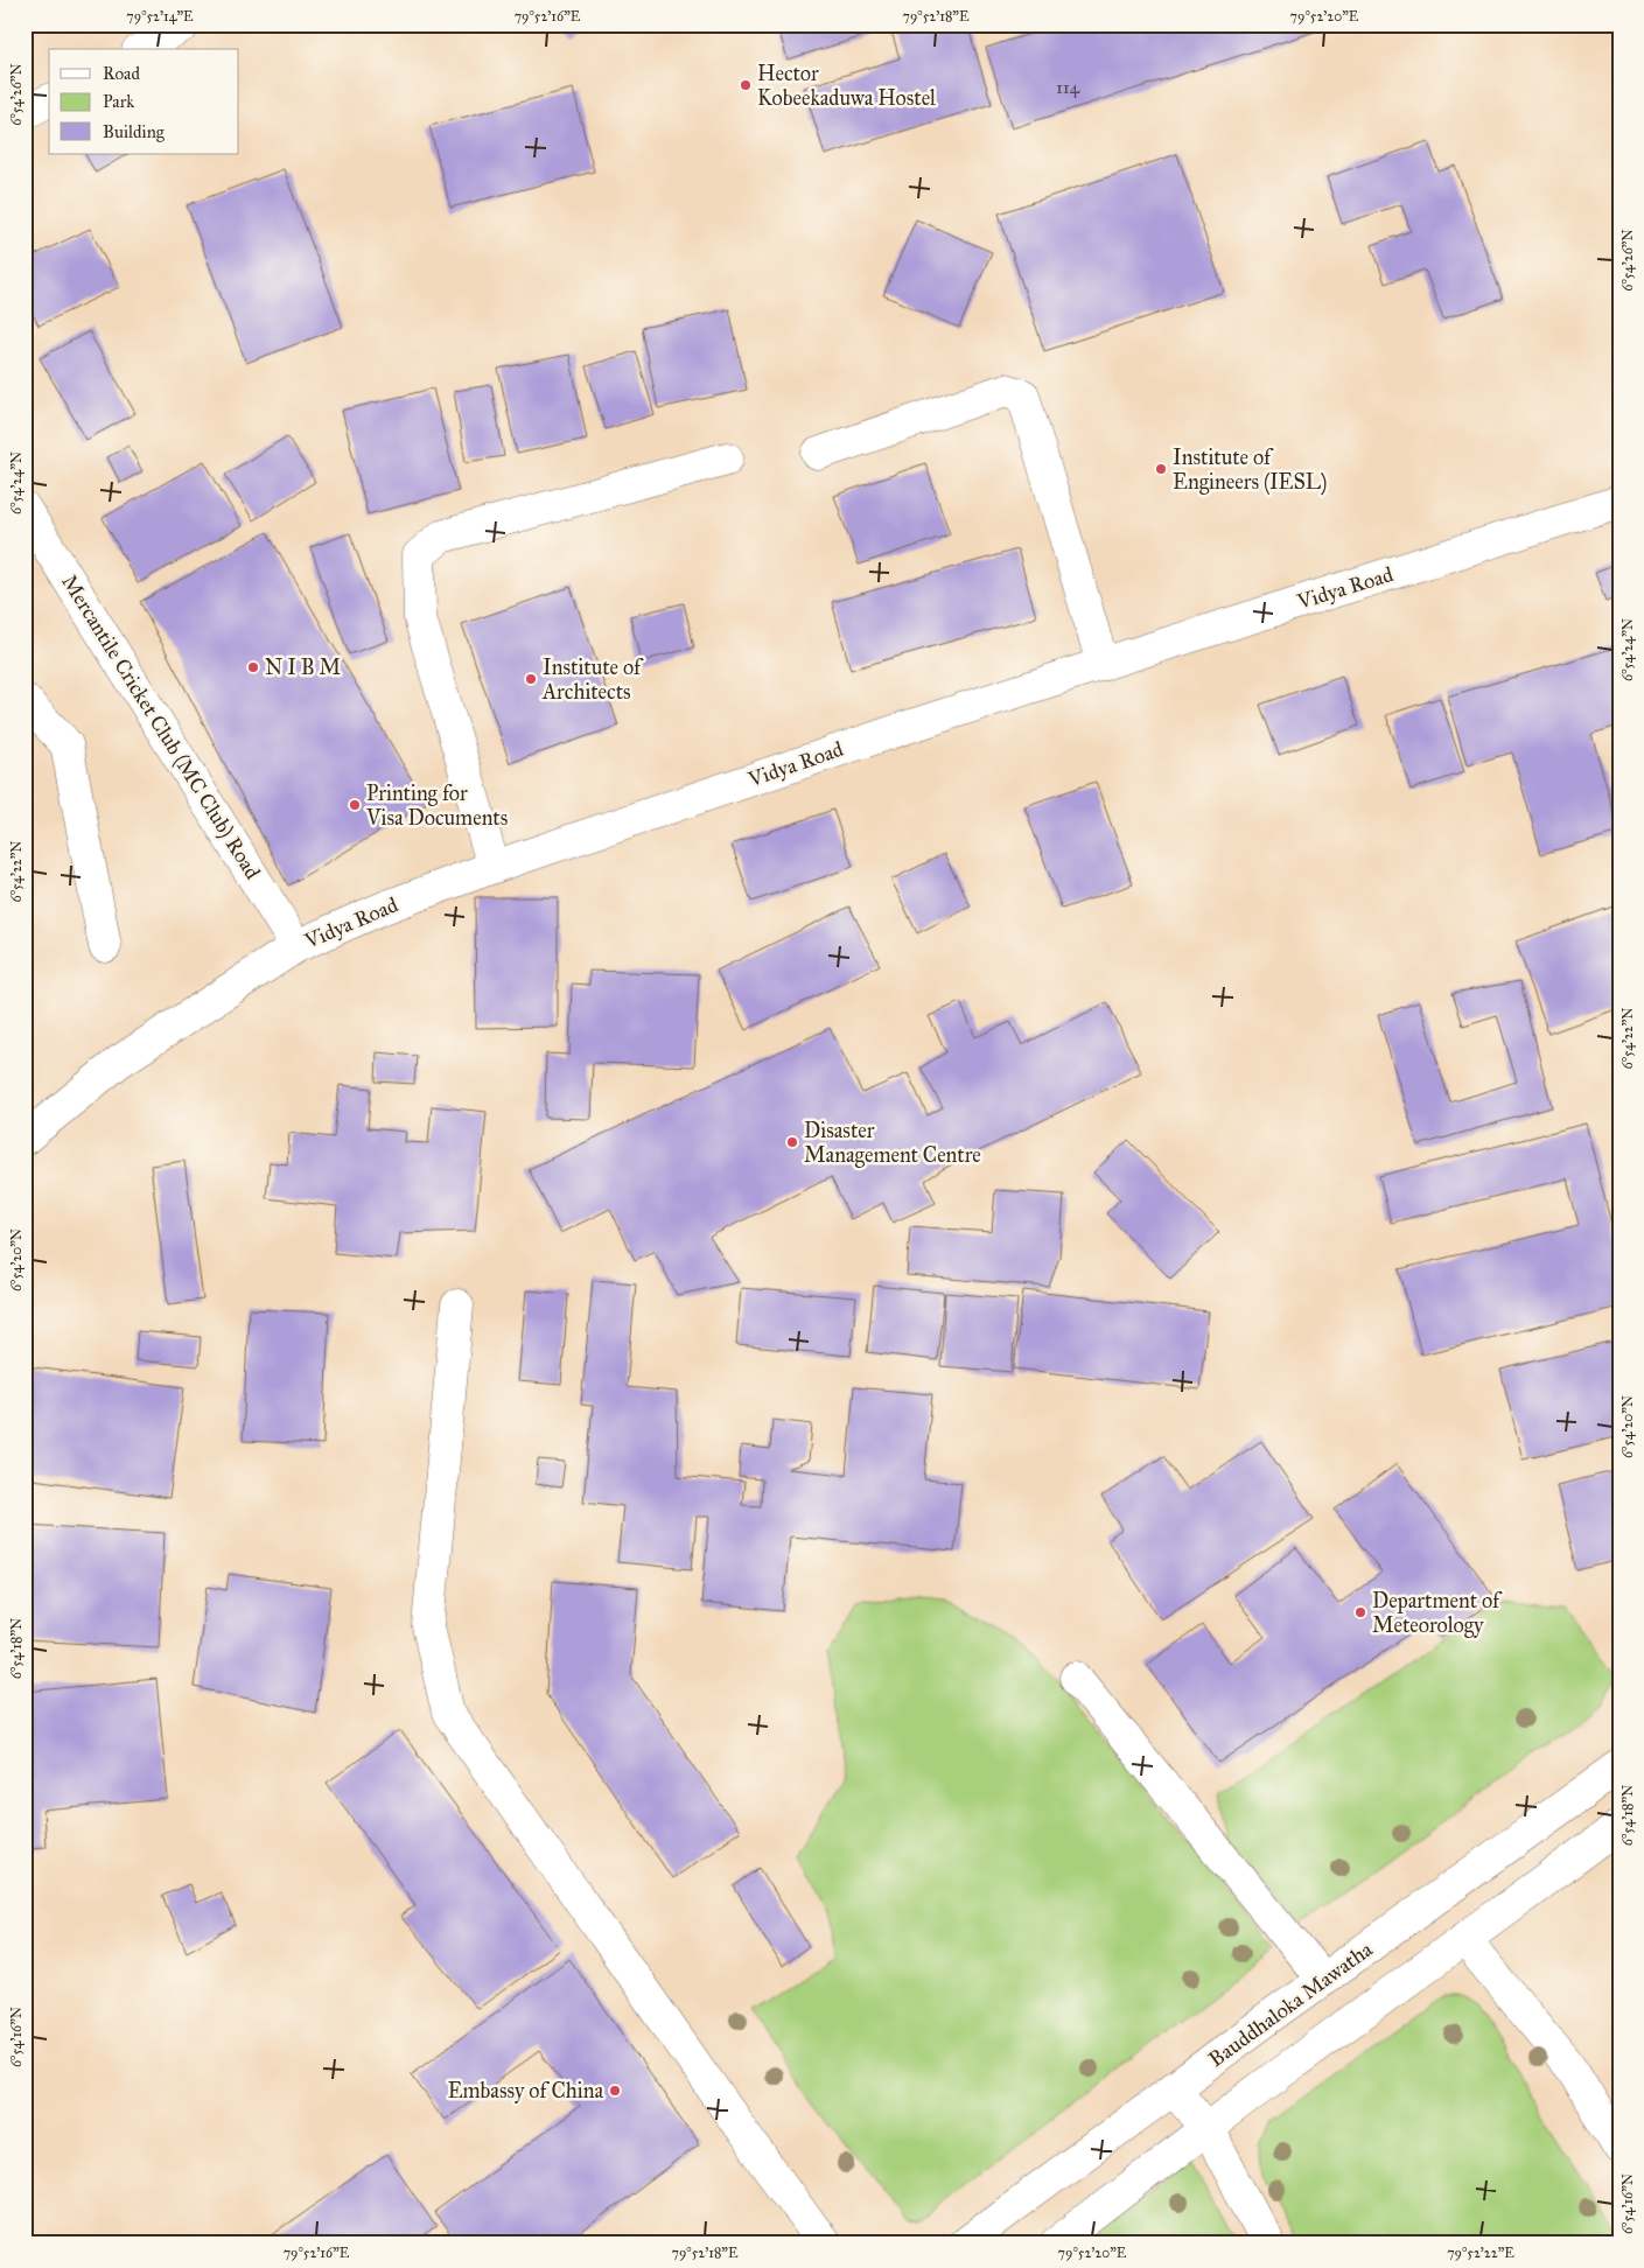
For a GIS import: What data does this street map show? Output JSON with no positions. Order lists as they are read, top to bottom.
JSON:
{
  "streets": {
    "street": ["Vidya Road", "Mercantile Cricket Club (MC Club) Road", "Bauddhaloka Mawatha"]
  },
  "crossings": [
    ["Vidya Road", "Mercantile Cricket Club (MC Club) Road"]
  ],
  "places": [
    "Hector Kobeekaduwa Hostel",
    "Institute of Engineers (IESL)",
    "N I B M",
    "Institute of Architects",
    "Printing for Visa Documents",
    "Disaster Management Centre",
    "Department of Meteorology",
    "Embassy of China"
  ],
  "house_numbers": ["114"],
  "legend": ["Road", "Park", "Building"],
  "coordinates": [
    "79°52'14\"E",
    "79°52'16\"E",
    "79°52'18\"E",
    "79°52'20\"E",
    "6°54'26\"N",
    "6°54'24\"N",
    "6°54'22\"N",
    "6°54'20\"N",
    "6°54'18\"N",
    "6°54'16\"N",
    "79°52'22\"E"
  ]
}
